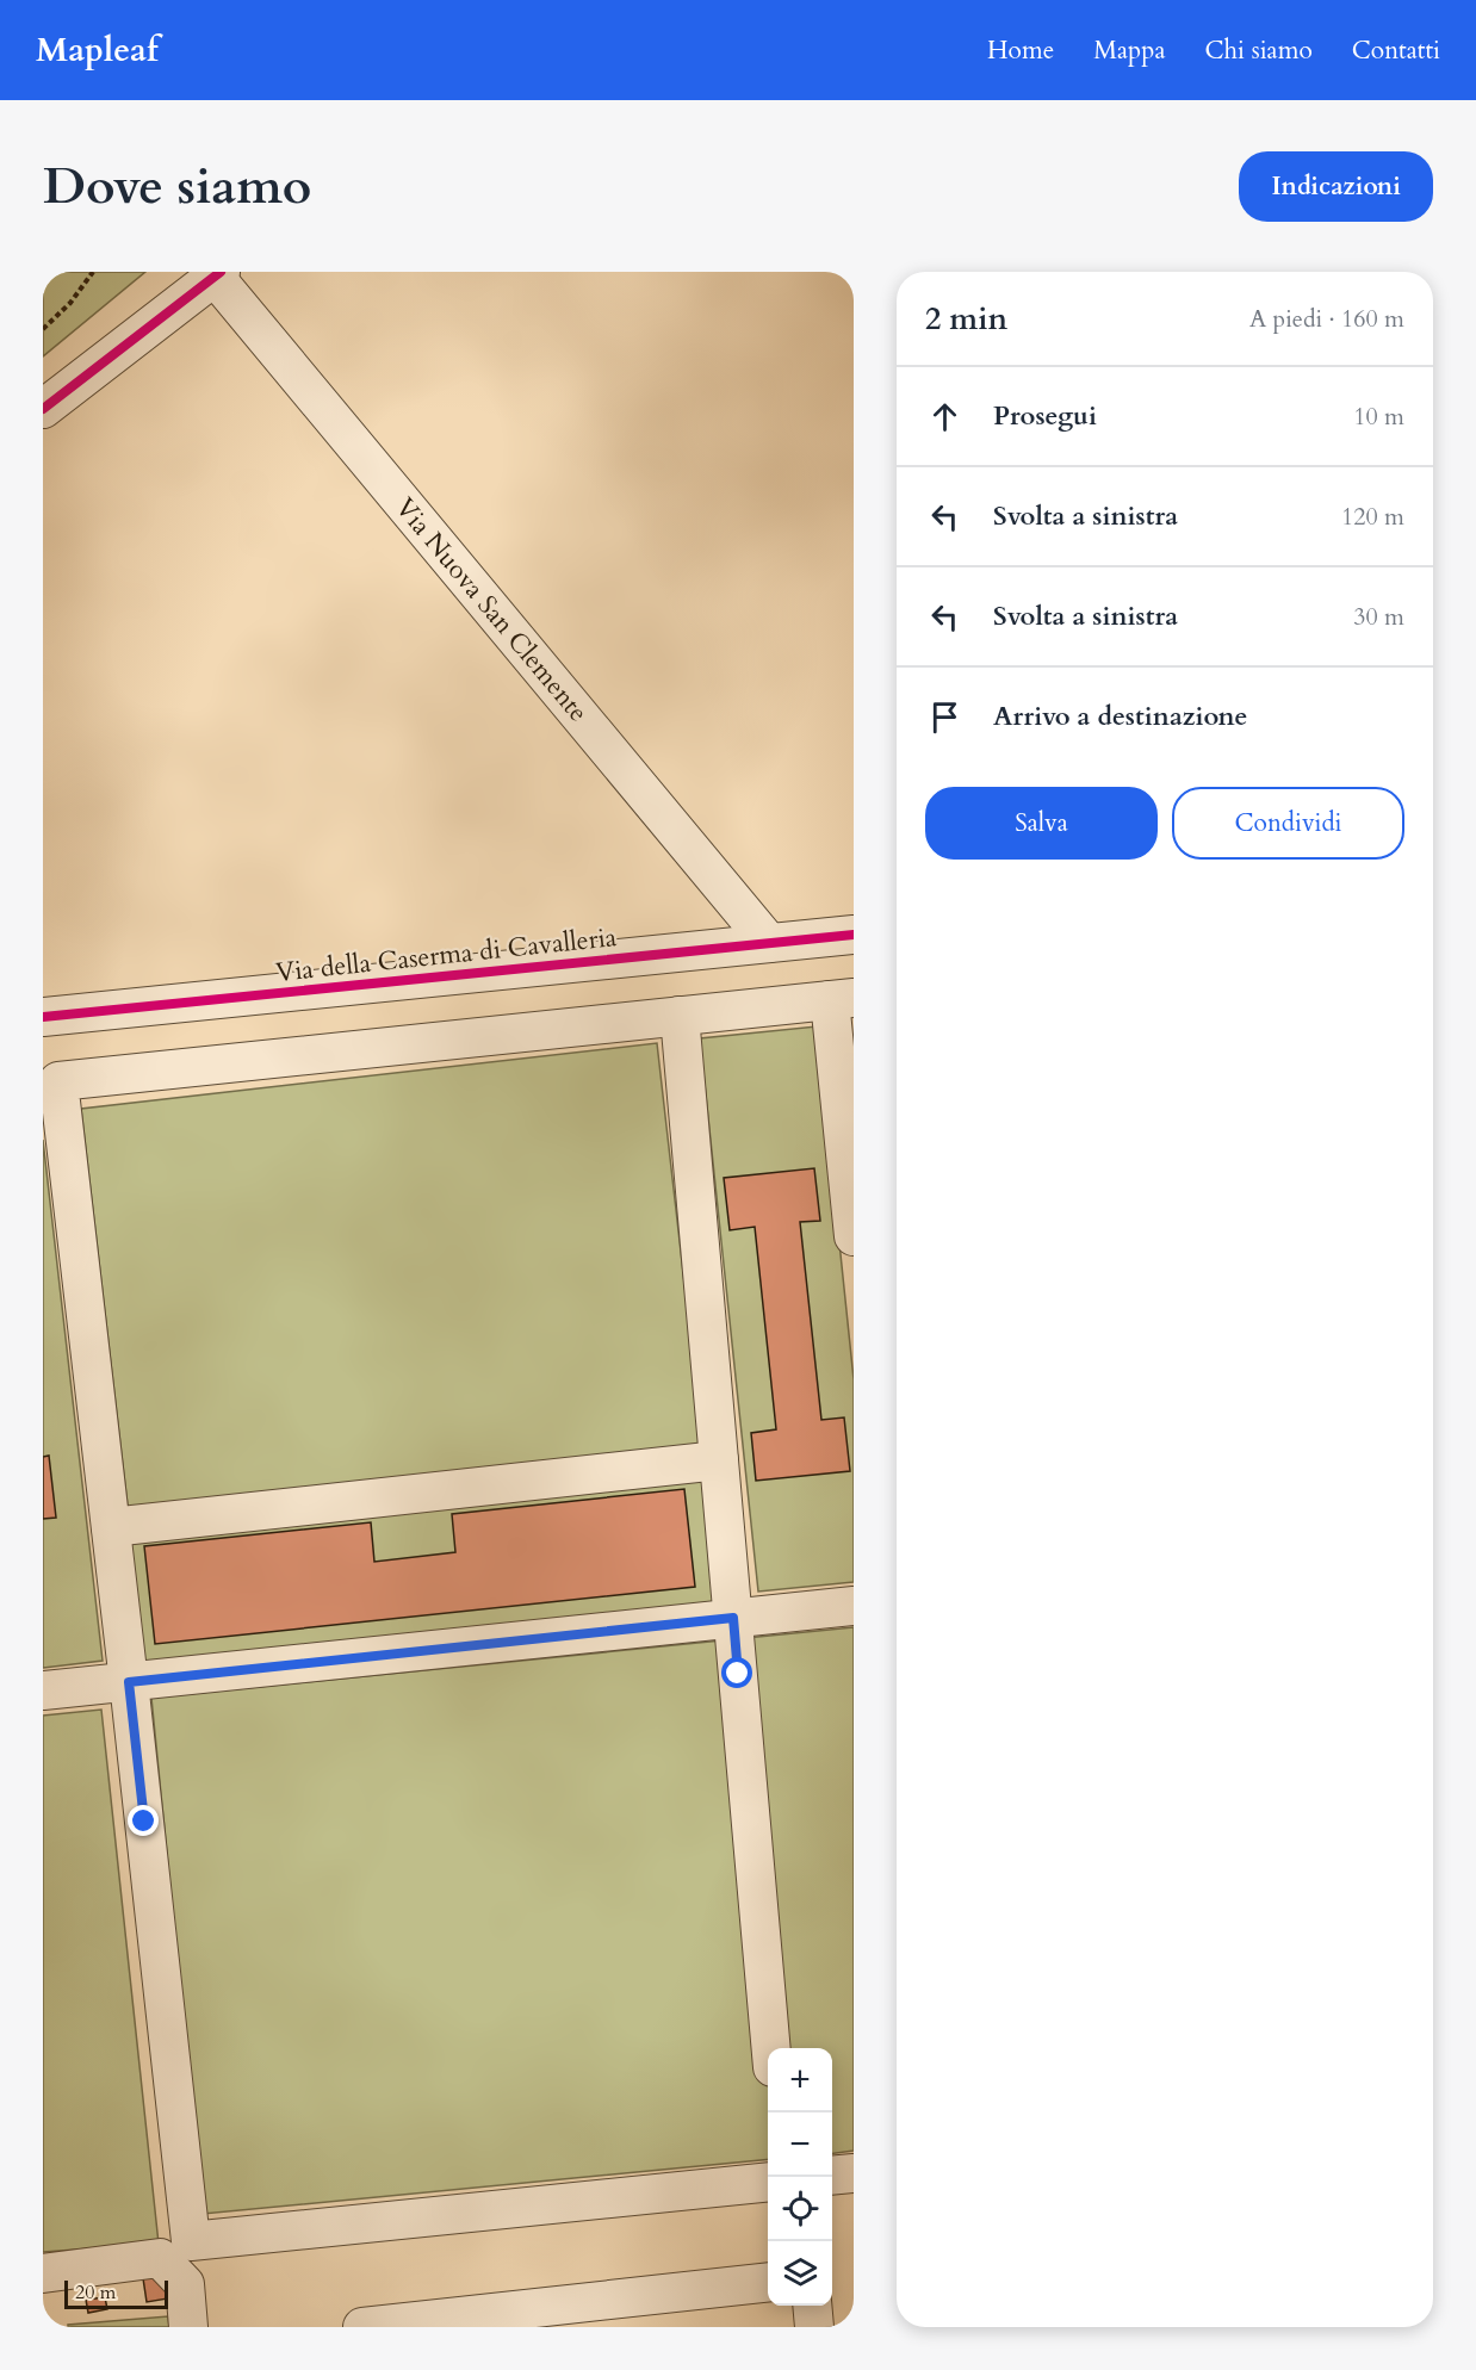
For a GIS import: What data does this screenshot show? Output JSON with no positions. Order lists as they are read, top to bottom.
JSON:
{
  "streets": {
    "street": ["Via Nuova San Clemente", "Via della Caserma di Cavalleria"]
  },
  "crossings": [
    ["Via Nuova San Clemente", "Via della Caserma di Cavalleria"]
  ],
  "scale_bar": "20 m",
  "page": {
    "header": "Mapleaf",
    "nav": [
      "Home",
      "Mappa",
      "Chi siamo",
      "Contatti"
    ],
    "buttons": [
      "Indicazioni",
      ["Salva", "Condividi"]
    ],
    "title": "Dove siamo",
    "heading": ["2 min", "A piedi · 160 m"],
    "list": [
      ["Prosegui", "10 m"],
      ["Svolta a sinistra", "120 m"],
      ["Svolta a sinistra", "30 m"],
      "Arrivo a destinazione"
    ],
    "map_buttons": ["+", "−"],
    "scale": "20 m"
  }
}
